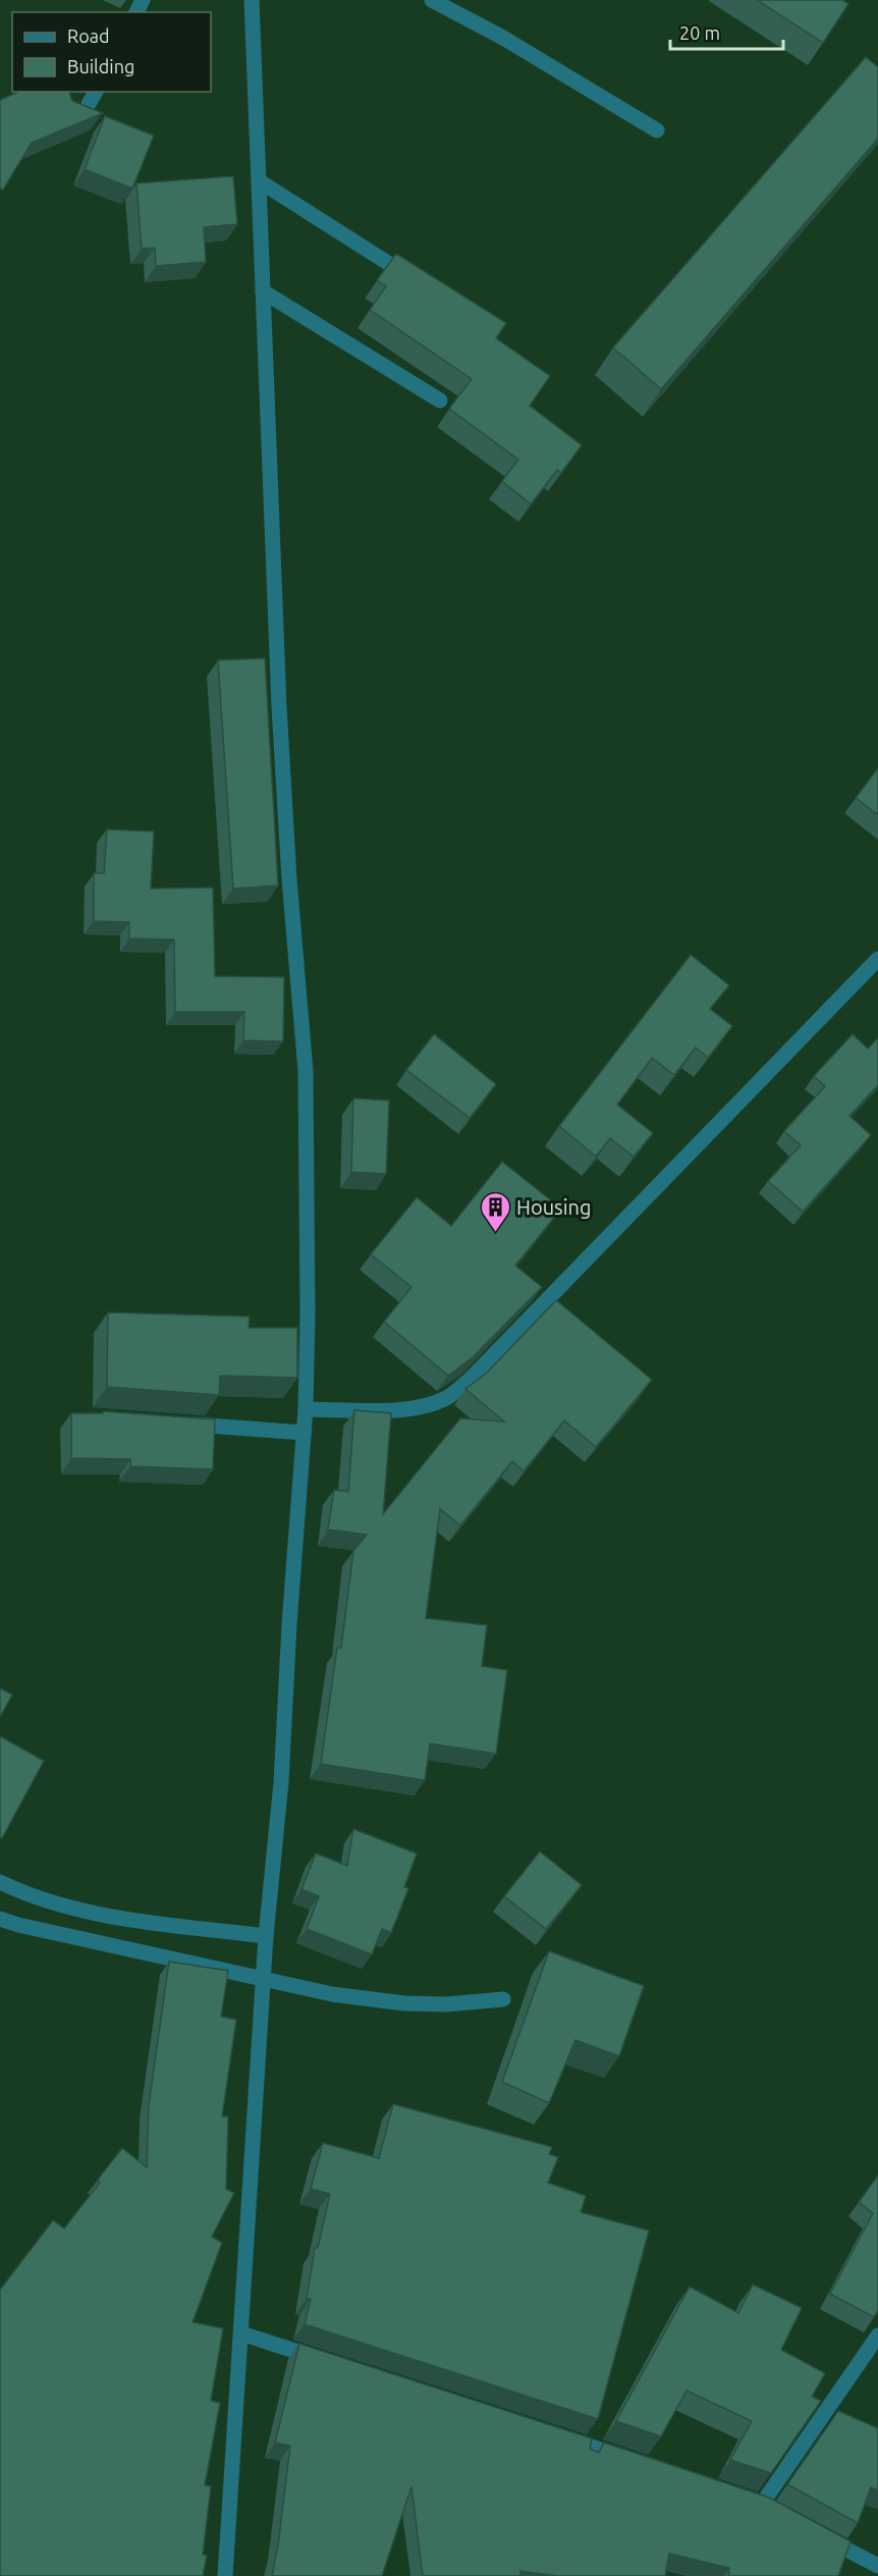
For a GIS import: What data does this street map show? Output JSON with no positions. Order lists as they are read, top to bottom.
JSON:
{
  "places": {
    "building": ["Housing"]
  },
  "legend": ["Road", "Building"],
  "scale_bar": "20 m"
}
